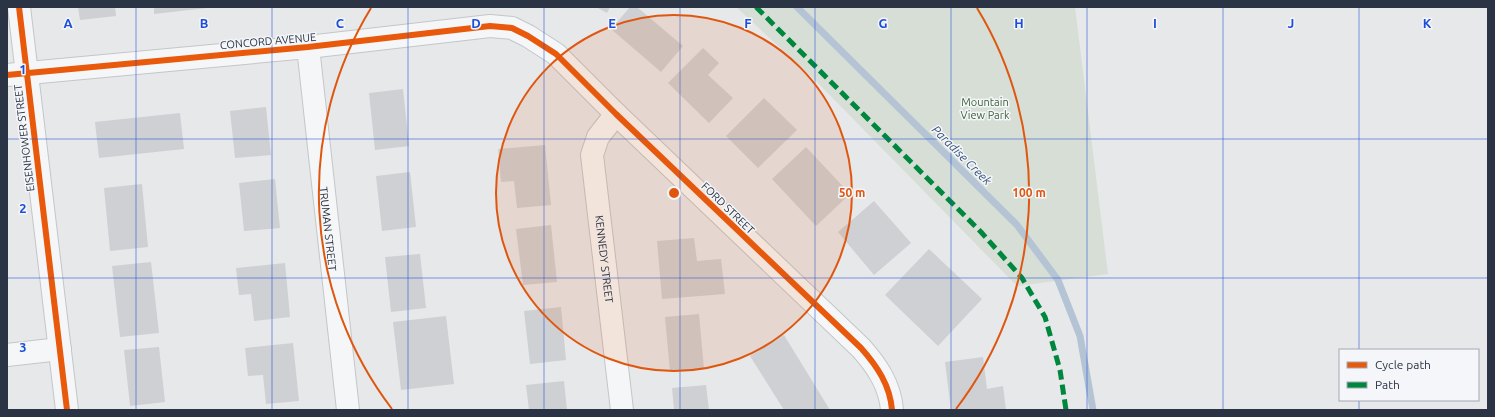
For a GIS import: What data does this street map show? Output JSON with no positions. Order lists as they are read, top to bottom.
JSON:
{
  "streets": {
    "street": [
      "CONCORD AVENUE",
      "EISENHOWER STREET",
      "FORD STREET",
      "TRUMAN STREET",
      "KENNEDY STREET"
    ]
  },
  "crossings": [
    ["CONCORD AVENUE", "EISENHOWER STREET"],
    ["CONCORD AVENUE", "FORD STREET"],
    ["CONCORD AVENUE", "TRUMAN STREET"],
    ["FORD STREET", "KENNEDY STREET"]
  ],
  "water": ["Paradise Creek"],
  "parks": ["Mountain View Park"],
  "legend": ["Cycle path", "Path"],
  "grid": {
    "columns": [
      "A",
      "B",
      "C",
      "D",
      "E",
      "F",
      "G",
      "H",
      "I",
      "J",
      "K"
    ],
    "rows": ["1", "2", "3"]
  },
  "rings": ["50 m", "100 m"]
}
